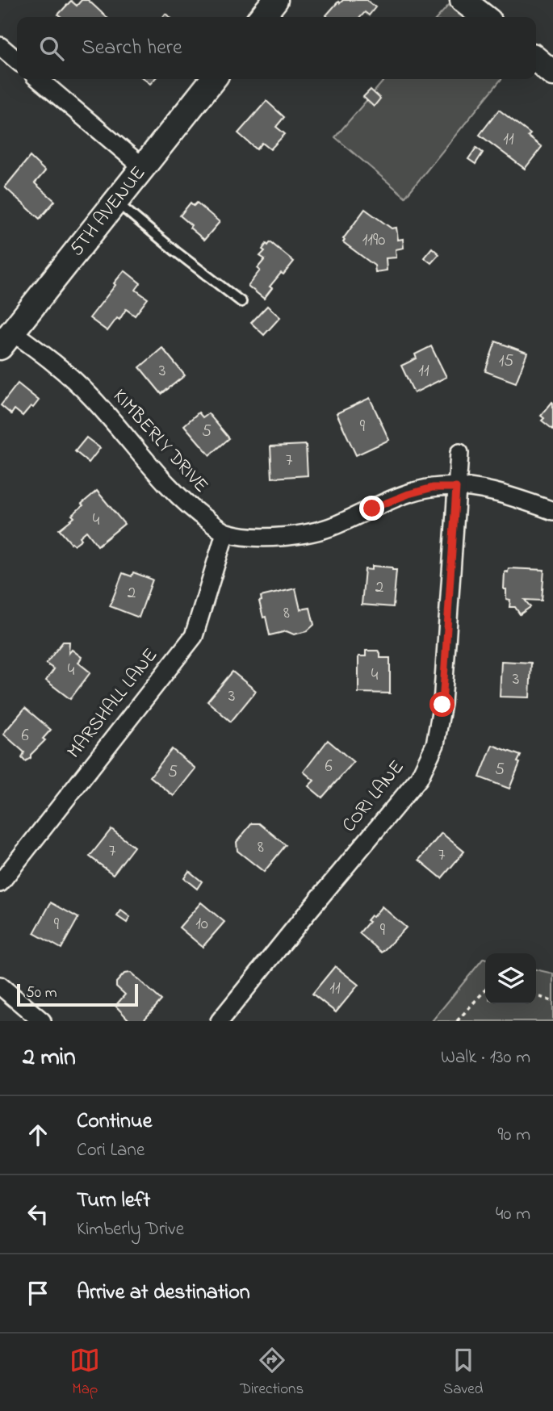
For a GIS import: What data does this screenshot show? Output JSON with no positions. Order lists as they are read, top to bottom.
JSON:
{
  "streets": {
    "street": [
      "5TH AVENUE",
      "KIMBERLY DRIVE",
      "MARSHALL LANE",
      "CORI LANE"
    ]
  },
  "crossings": [
    ["5TH AVENUE", "KIMBERLY DRIVE"],
    ["KIMBERLY DRIVE", "MARSHALL LANE"],
    ["KIMBERLY DRIVE", "CORI LANE"]
  ],
  "house_numbers": [
    "11",
    "1190",
    "15",
    "3",
    "11",
    "9",
    "5",
    "7",
    "4",
    "2",
    "2",
    "8",
    "4",
    "4",
    "3",
    "3",
    "6",
    "6",
    "5",
    "5",
    "8",
    "7",
    "7",
    "10",
    "9",
    "9",
    "11"
  ],
  "scale_bar": "50 m",
  "page": {
    "search": "Search here",
    "scale": "50 m",
    "heading": ["2 min", "Walk · 130 m"],
    "list": [
      ["Continue", "Cori Lane", "90 m"],
      ["Turn left", "Kimberly Drive", "40 m"],
      "Arrive at destination"
    ],
    "nav": ["Map", "Directions", "Saved"]
  }
}
